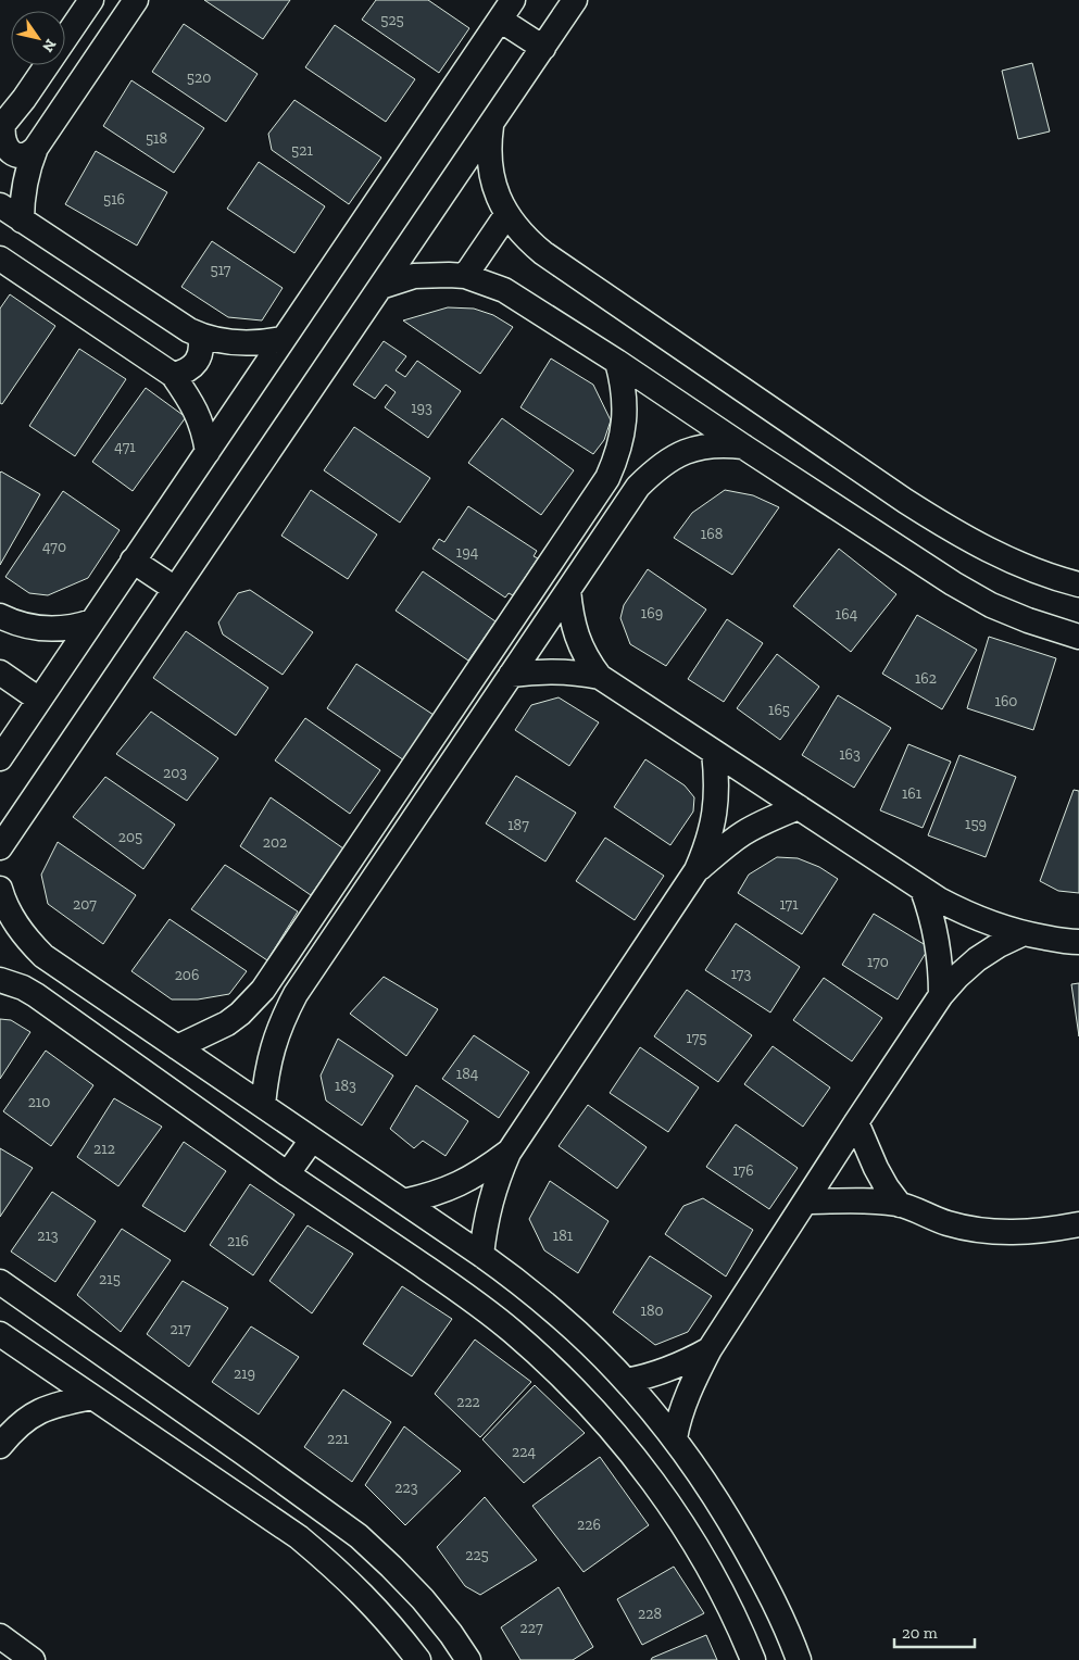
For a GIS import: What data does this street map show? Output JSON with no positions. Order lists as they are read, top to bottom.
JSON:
{
  "house_numbers": [
    "525",
    "520",
    "518",
    "521",
    "516",
    "517",
    "193",
    "471",
    "168",
    "470",
    "194",
    "169",
    "164",
    "162",
    "160",
    "165",
    "163",
    "203",
    "161",
    "159",
    "187",
    "205",
    "202",
    "207",
    "171",
    "170",
    "173",
    "206",
    "175",
    "184",
    "183",
    "210",
    "212",
    "176",
    "213",
    "181",
    "216",
    "215",
    "180",
    "217",
    "219",
    "222",
    "221",
    "224",
    "223",
    "226",
    "225",
    "228",
    "227"
  ],
  "scale_bar": "20 m",
  "north": "bottom right"
}
